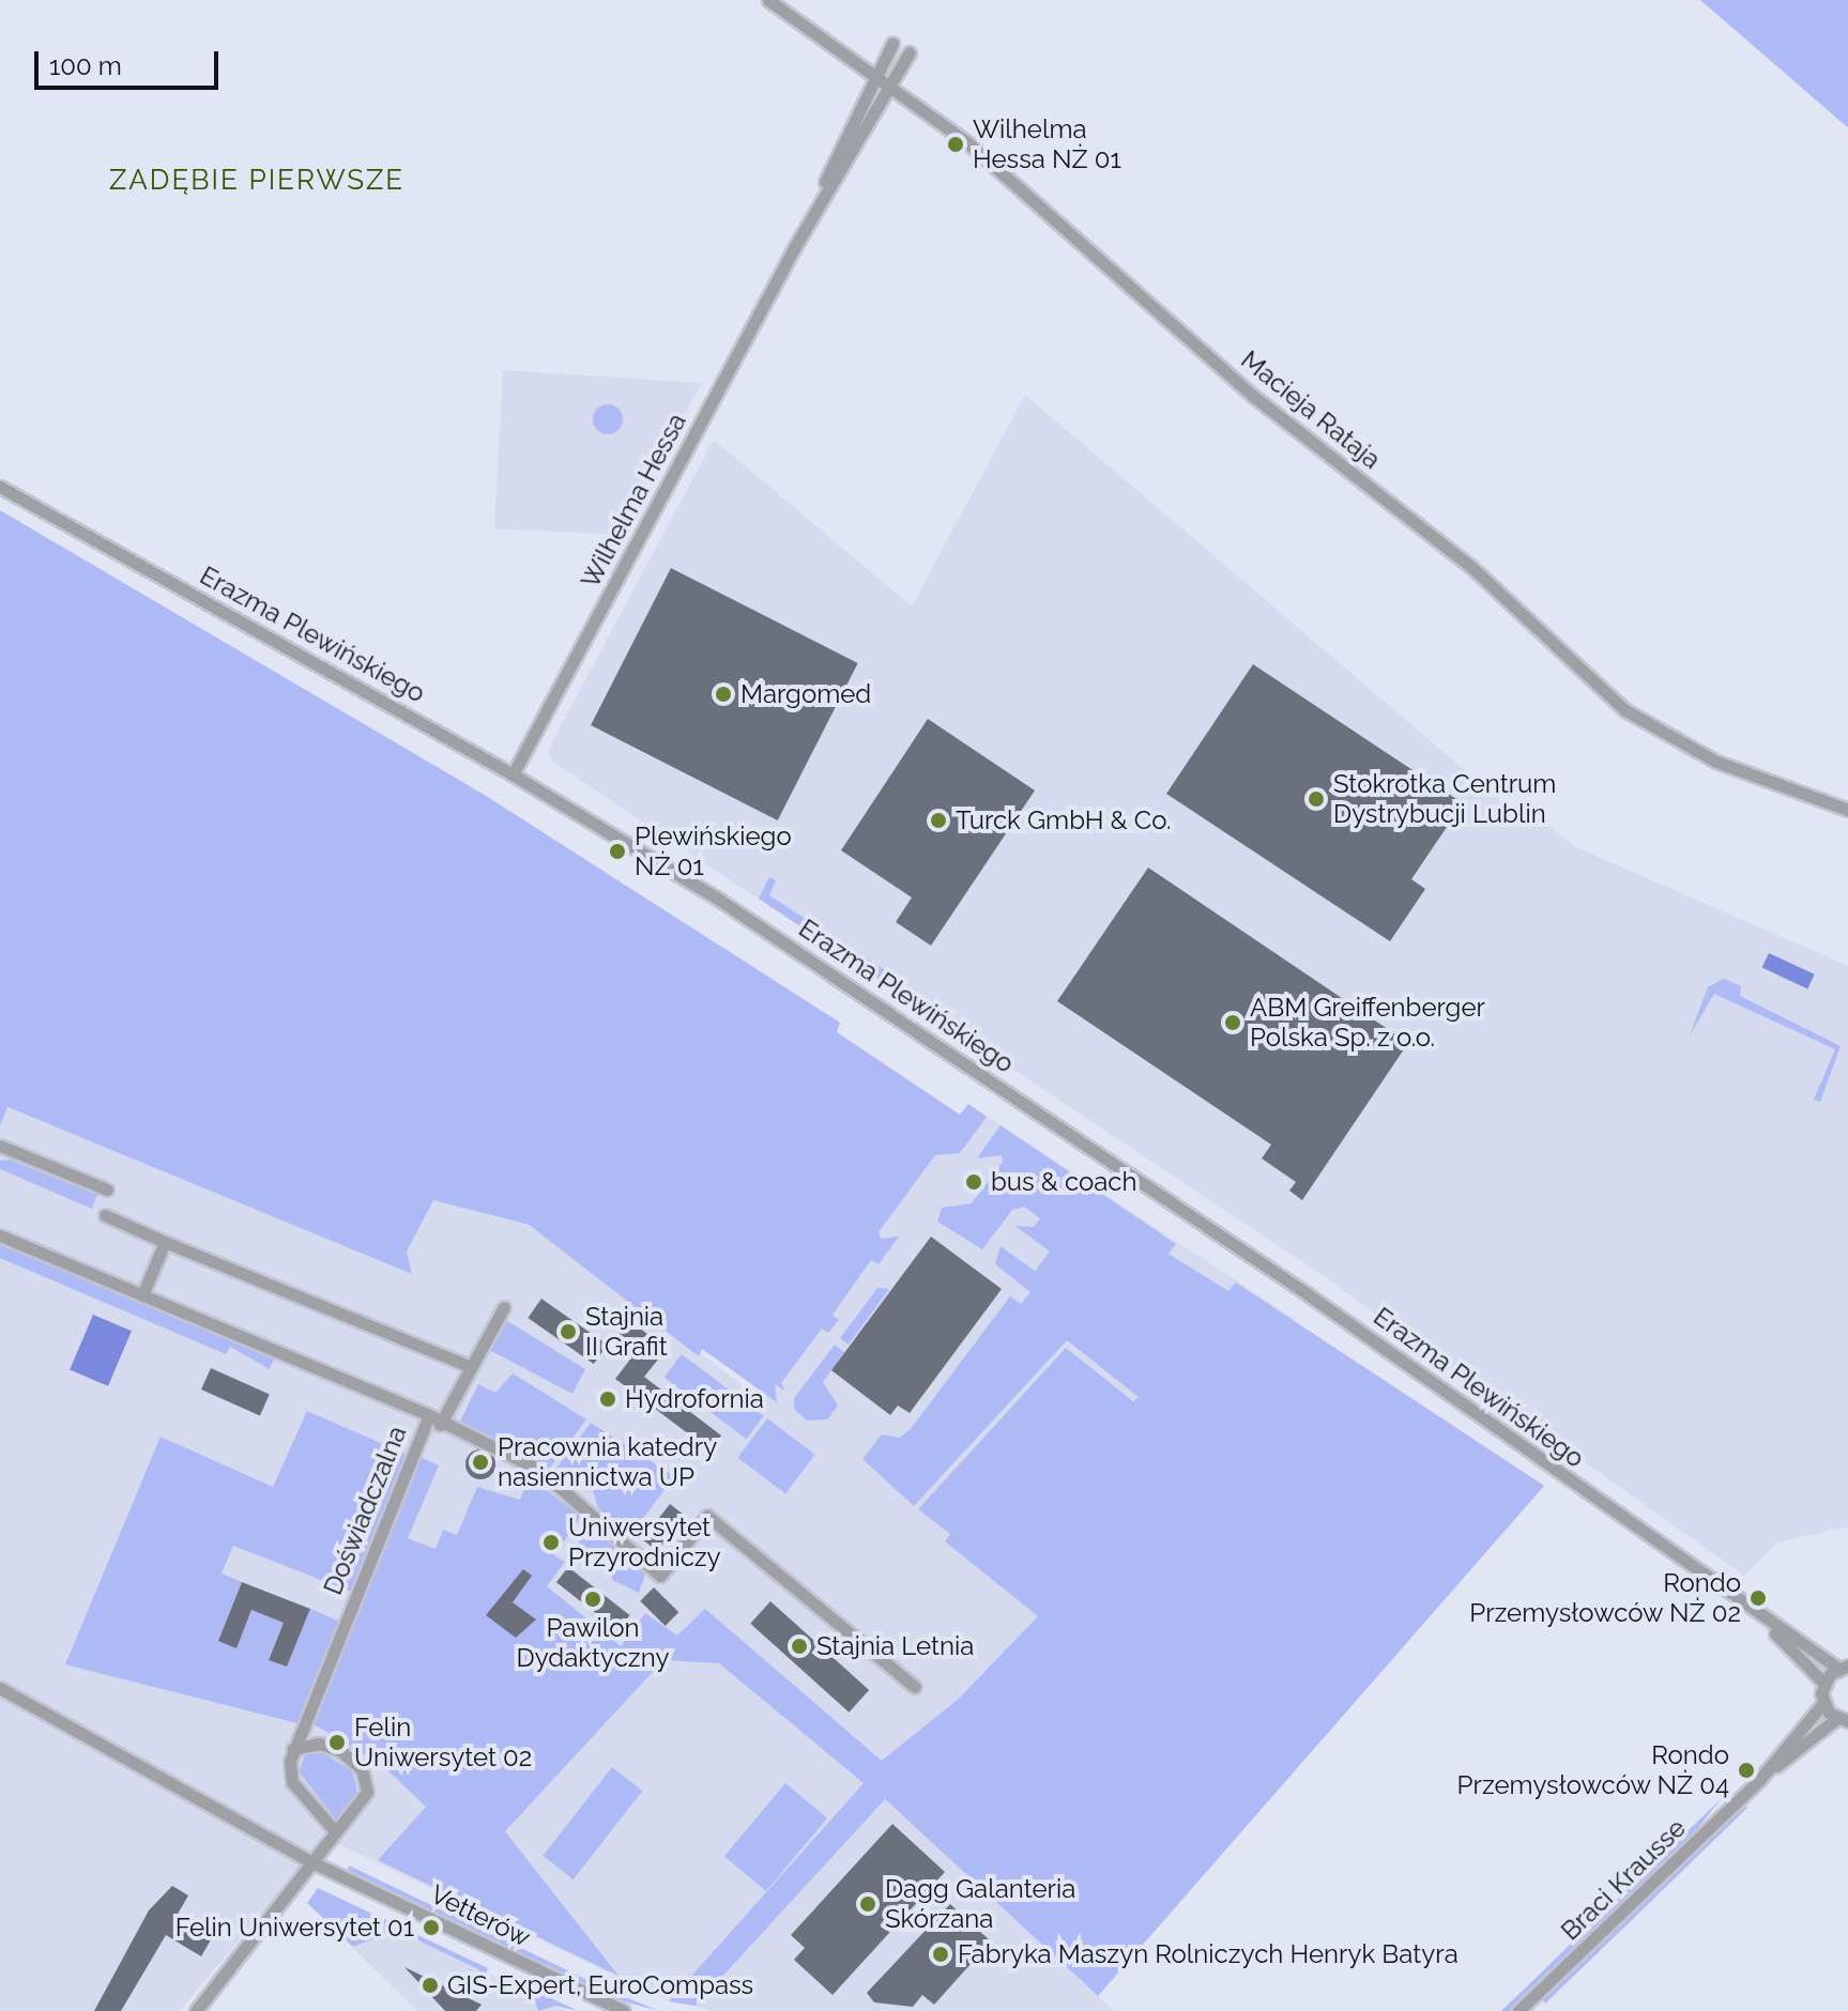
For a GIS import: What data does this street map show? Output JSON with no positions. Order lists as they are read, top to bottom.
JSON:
{
  "streets": {
    "street": [
      "Macieja Rataja",
      "Wilhelma Hessa",
      "Erazma Plewińskiego",
      "Doświadczalna",
      "Braci Krausse",
      "Vetterów"
    ]
  },
  "crossings": [
    ["Macieja Rataja", "Wilhelma Hessa"],
    ["Wilhelma Hessa", "Erazma Plewińskiego"]
  ],
  "districts": ["ZADĘBIE PIERWSZE"],
  "places": [
    "Wilhelma Hessa NŻ 01",
    "Margomed",
    "Stokrotka Centrum Dystrybucji Lublin",
    "Turck GmbH & Co.",
    "Plewińskiego NŻ 01",
    "ABM Greiffenberger Polska Sp. z o.o.",
    "bus & coach",
    "Stajnia II Grafit",
    "Hydrofornia",
    "Pracownia katedry nasiennictwa UP",
    "Uniwersytet Przyrodniczy",
    "Rondo Przemysłowców NŻ 02",
    "Pawilon Dydaktyczny",
    "Stajnia Letnia",
    "Felin Uniwersytet 02",
    "Rondo Przemysłowców NŻ 04",
    "Dagg Galanteria Skórzana",
    "Felin Uniwersytet 01",
    "Fabryka Maszyn Rolniczych Henryk Batyra",
    "GIS-Expert, EuroCompass"
  ],
  "scale_bar": "100 m"
}
